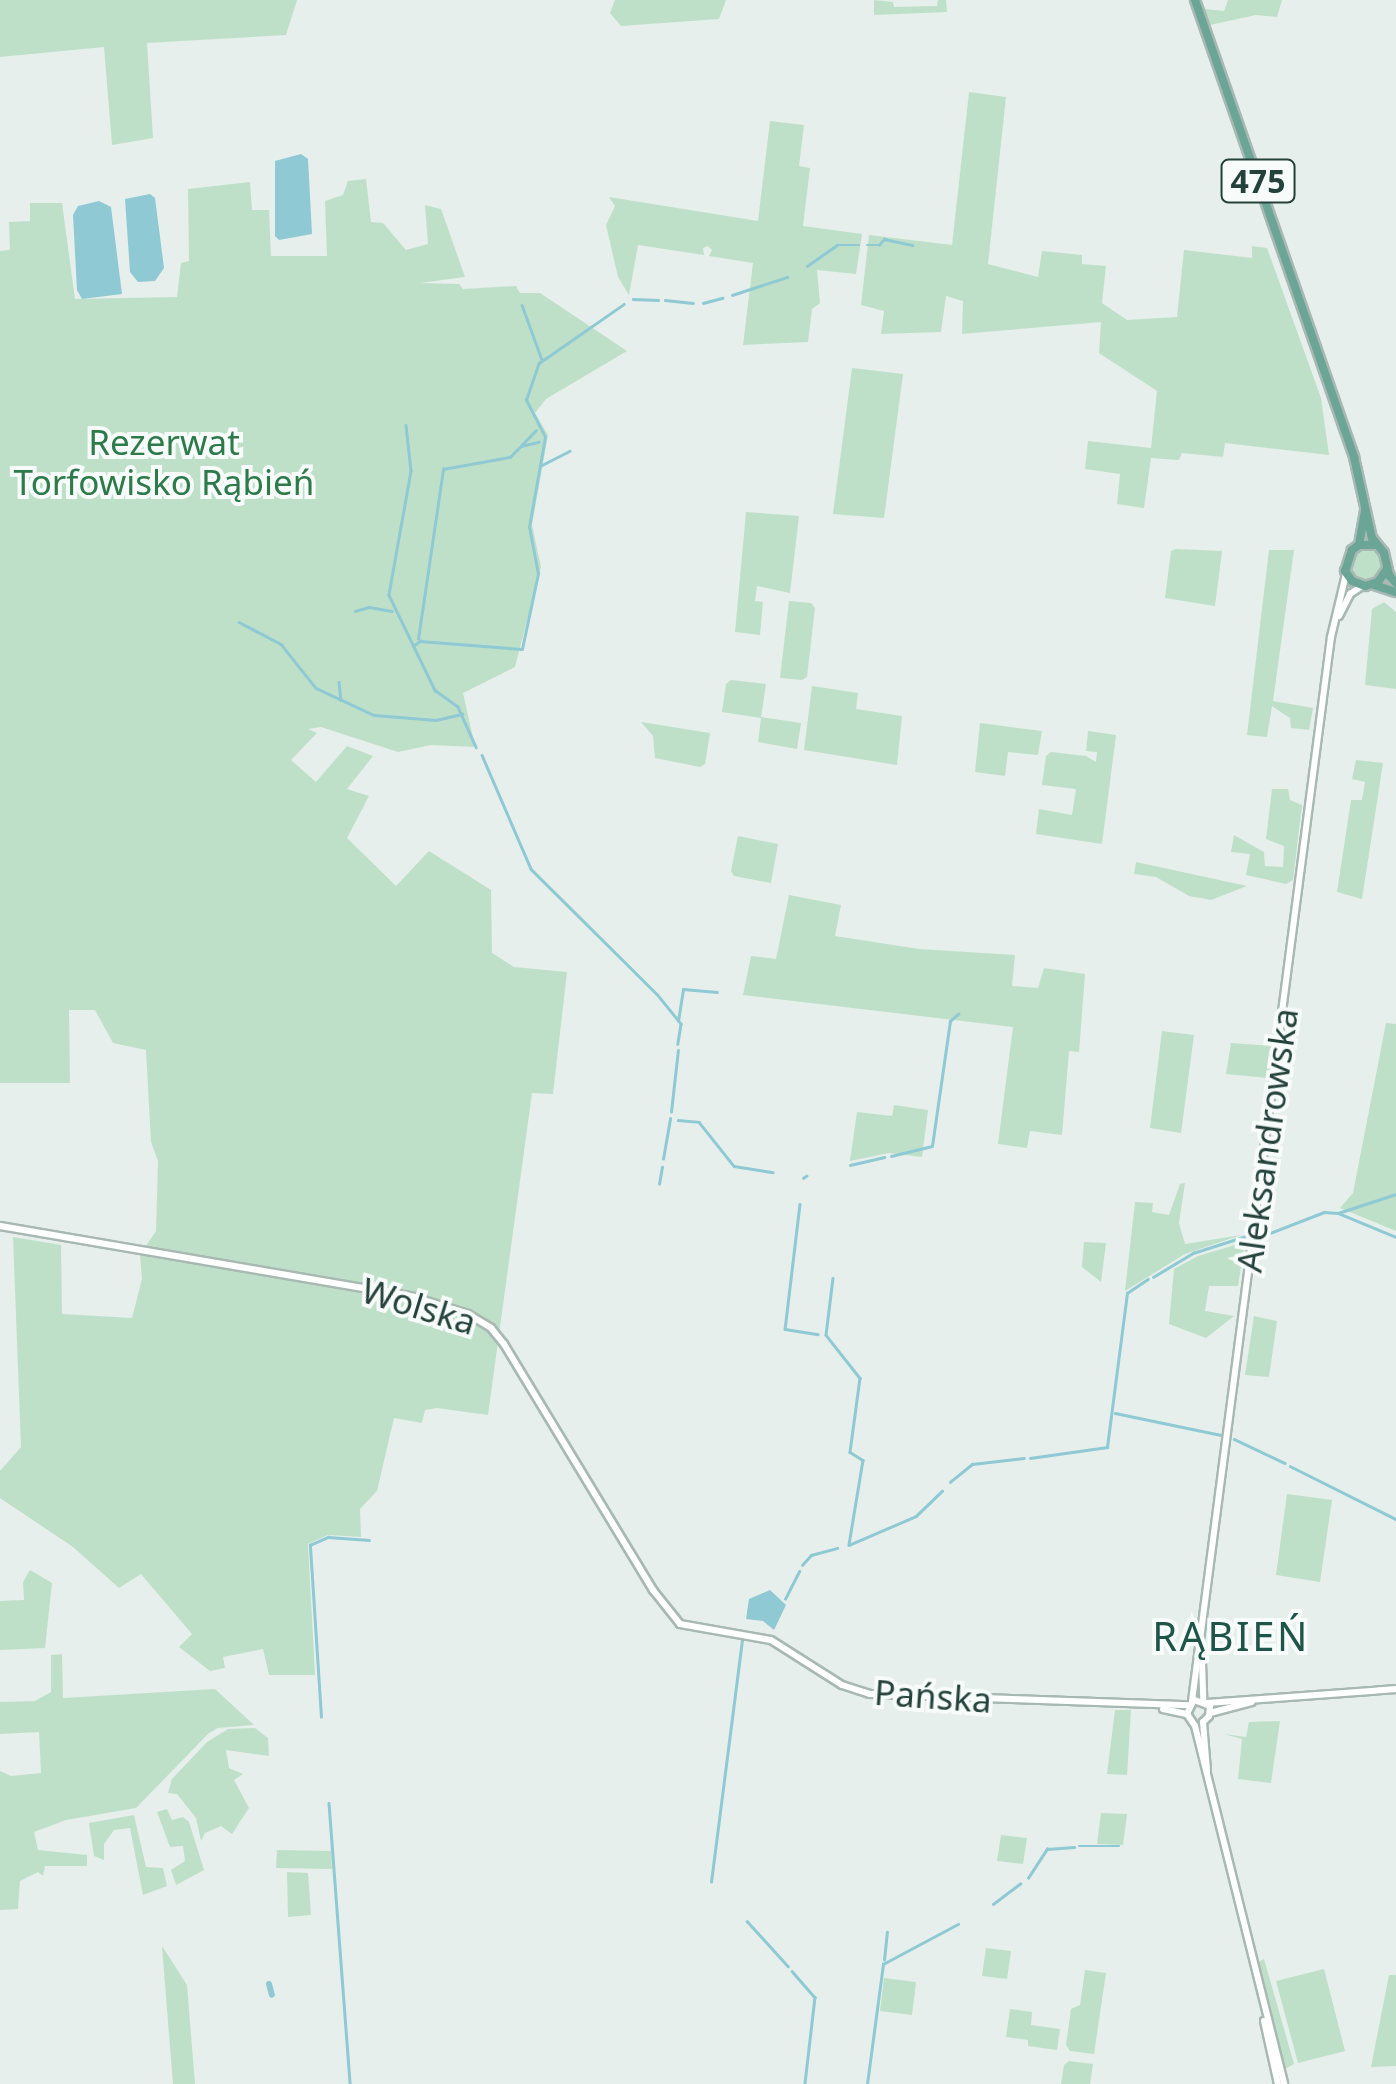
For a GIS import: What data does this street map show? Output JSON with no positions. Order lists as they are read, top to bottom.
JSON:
{
  "streets": {
    "main road": [
      "475",
      "Aleksandrowska",
      "Wolska",
      "Pańska"
    ]
  },
  "crossings": [
    ["475", "Aleksandrowska"],
    ["475", "Pańska"],
    ["Aleksandrowska", "Pańska"],
    ["Wolska", "Pańska"]
  ],
  "districts": ["RĄBIEŃ"],
  "parks": ["Rezerwat Torfowisko Rąbień"]
}
